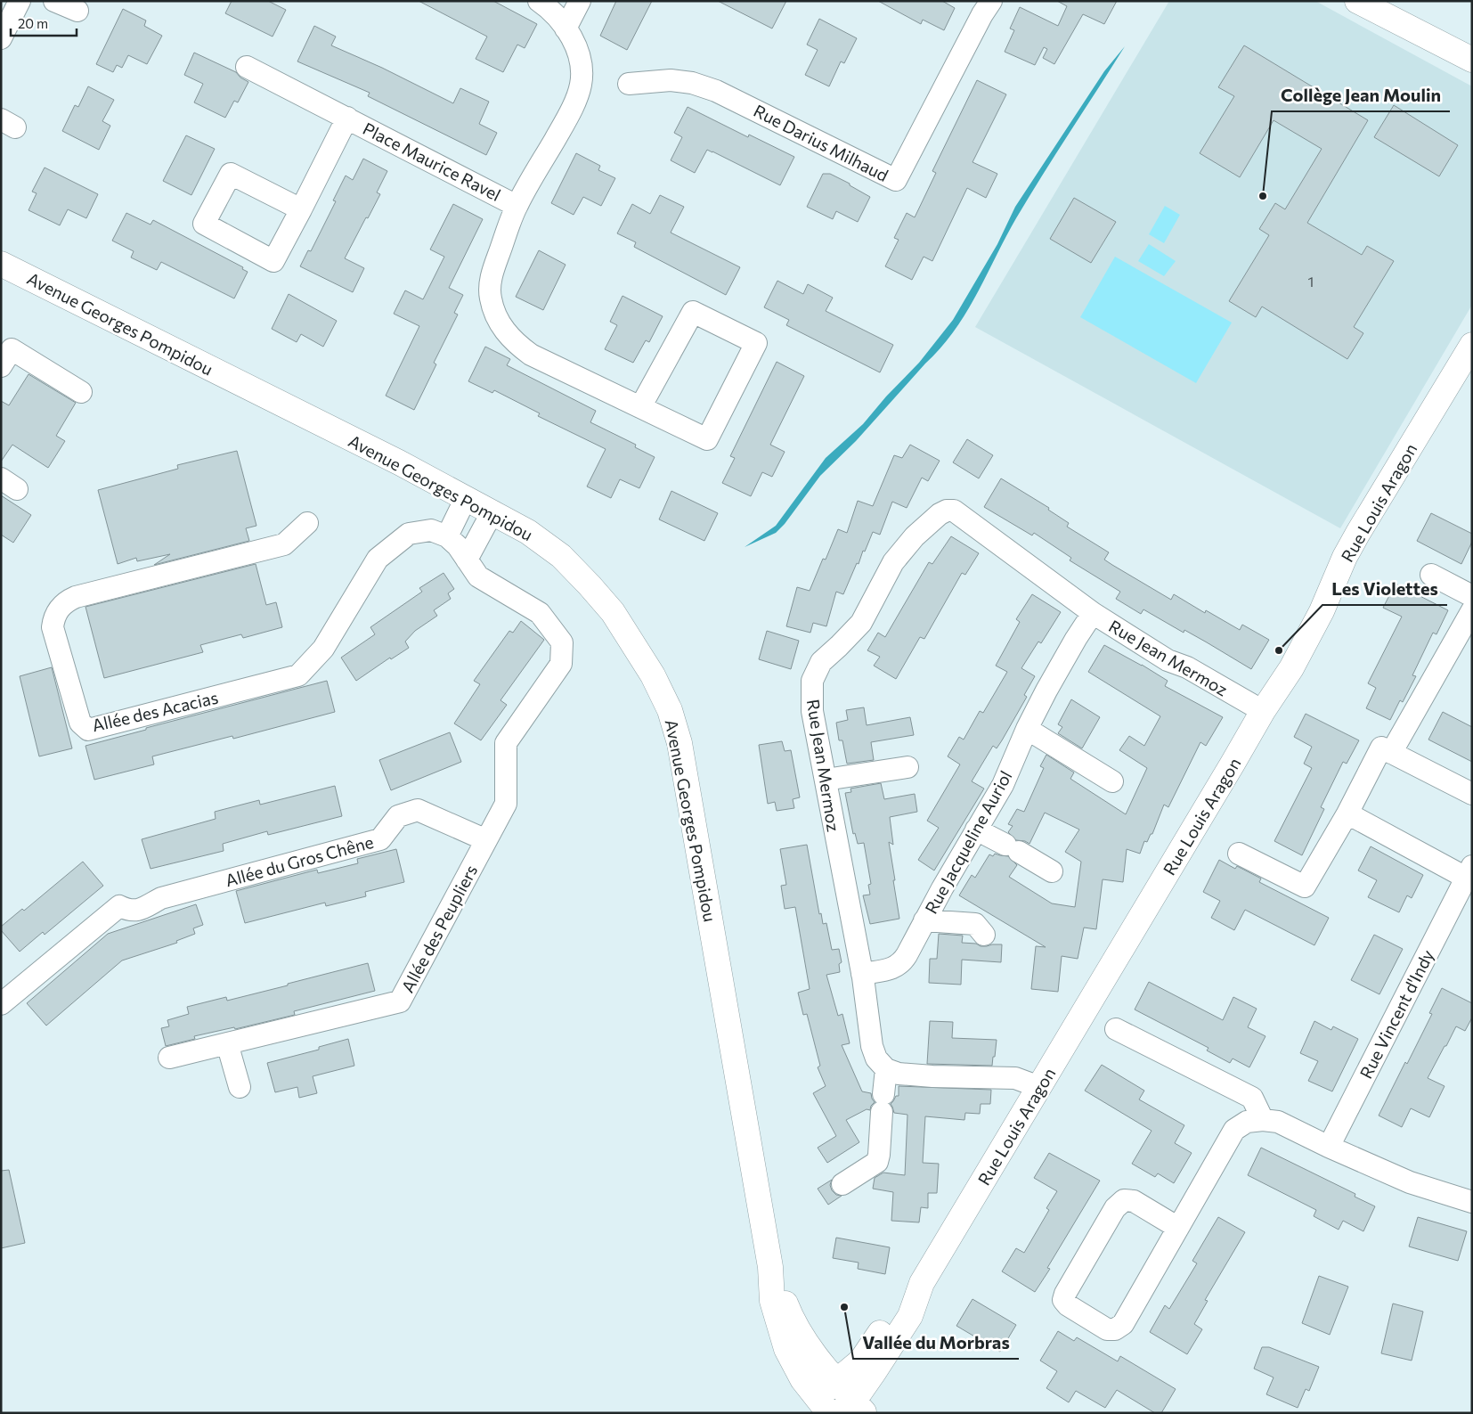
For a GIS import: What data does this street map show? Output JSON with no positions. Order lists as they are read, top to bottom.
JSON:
{
  "streets": {
    "street": [
      "Rue Darius Milhaud",
      "Place Maurice Ravel",
      "Avenue Georges Pompidou",
      "Rue Louis Aragon",
      "Rue Jean Mermoz",
      "Allée des Acacias",
      "Rue Jacqueline Auriol",
      "Allée du Gros Chêne",
      "Allée des Peupliers",
      "Rue Vincent d'Indy"
    ]
  },
  "crossings": [
    ["Avenue Georges Pompidou", "Rue Louis Aragon"],
    ["Rue Louis Aragon", "Rue Jean Mermoz"],
    ["Rue Jean Mermoz", "Rue Jacqueline Auriol"],
    ["Allée du Gros Chêne", "Allée des Peupliers"]
  ],
  "places": ["Collège Jean Moulin", "Les Violettes", "Vallée du Morbras"],
  "house_numbers": ["1"],
  "scale_bar": "20 m"
}
